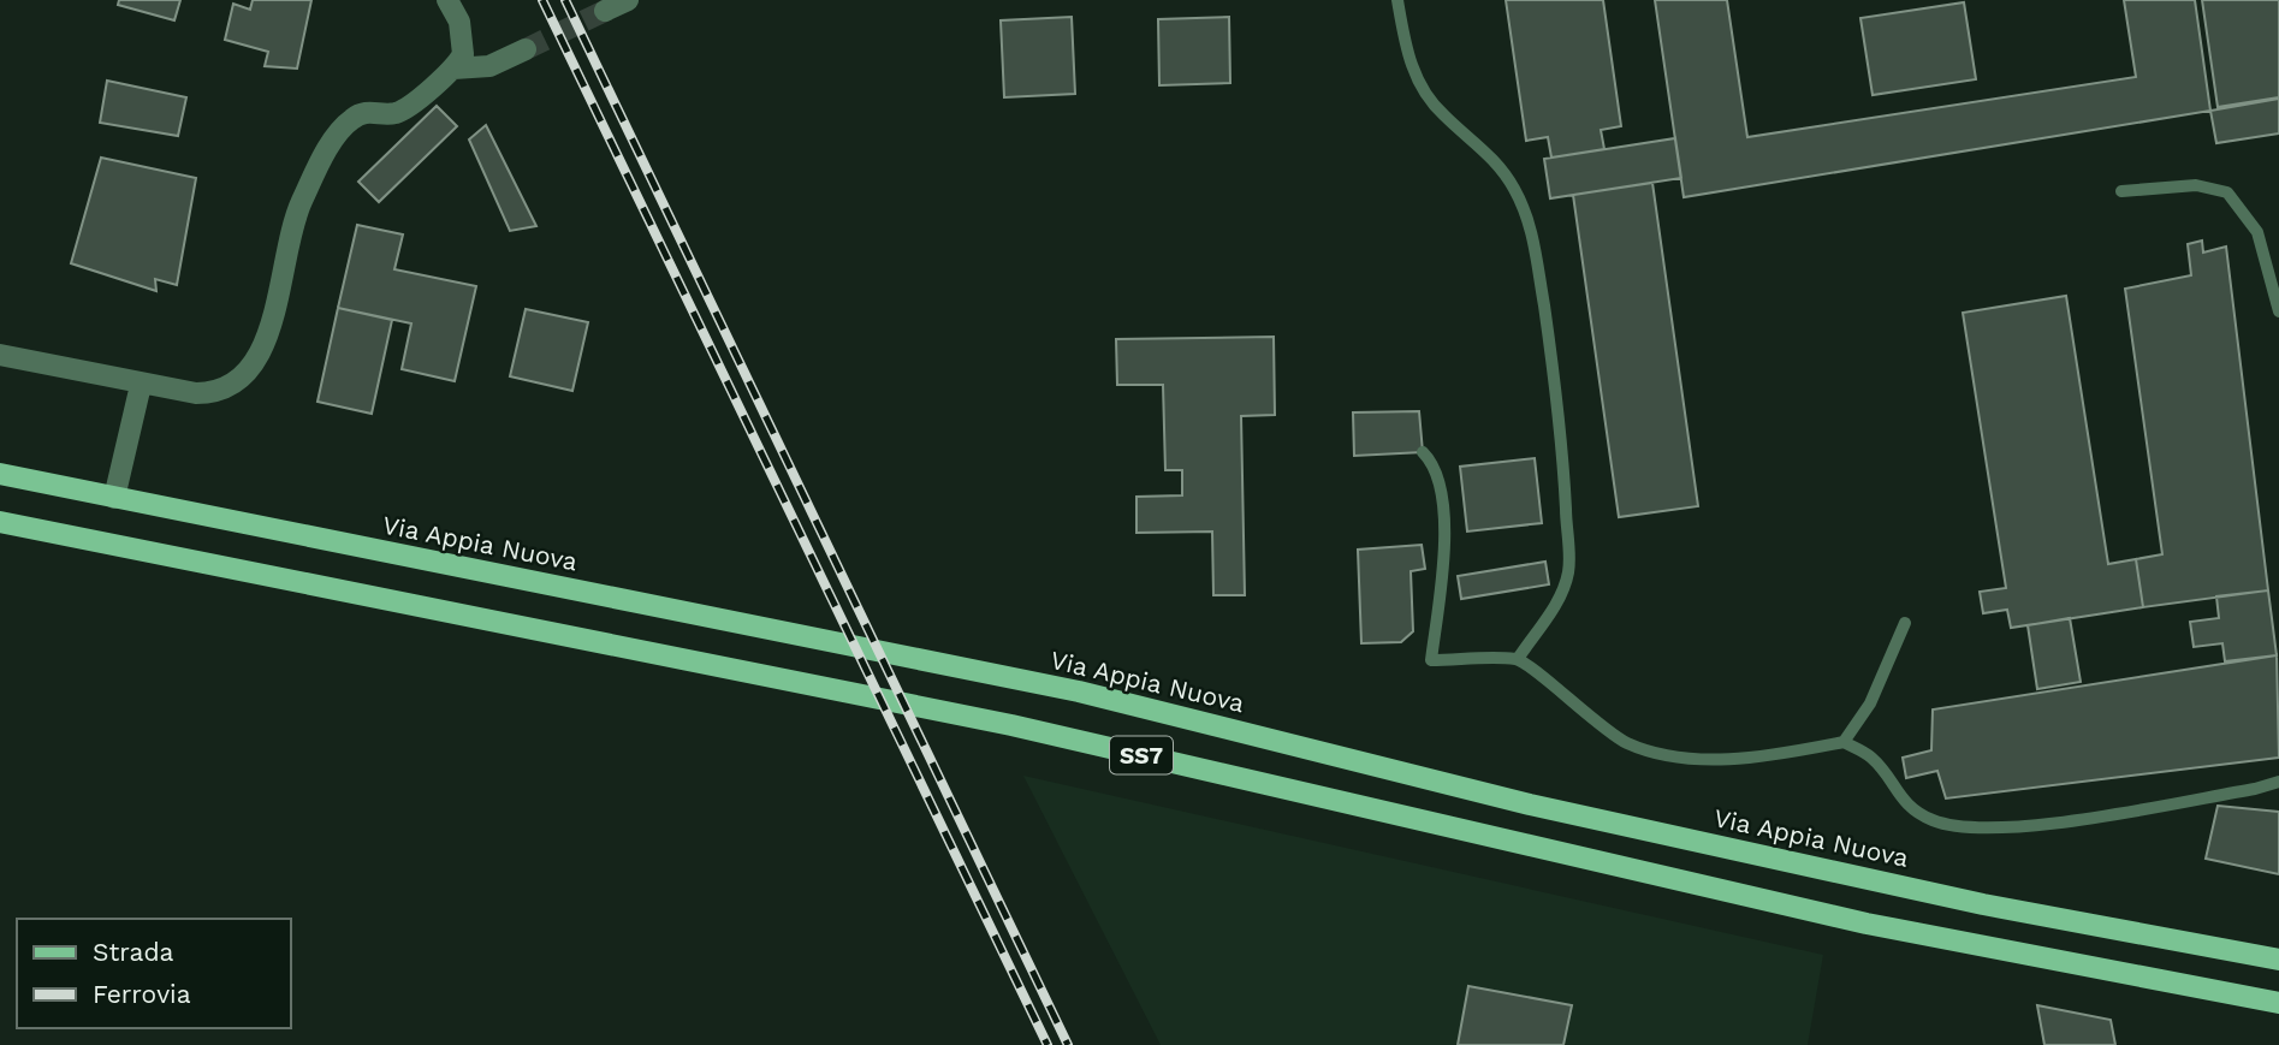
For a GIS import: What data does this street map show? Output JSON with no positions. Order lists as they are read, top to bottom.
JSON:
{
  "streets": {
    "main road": ["Via Appia Nuova", "SS7"]
  },
  "legend": ["Strada", "Ferrovia"]
}
